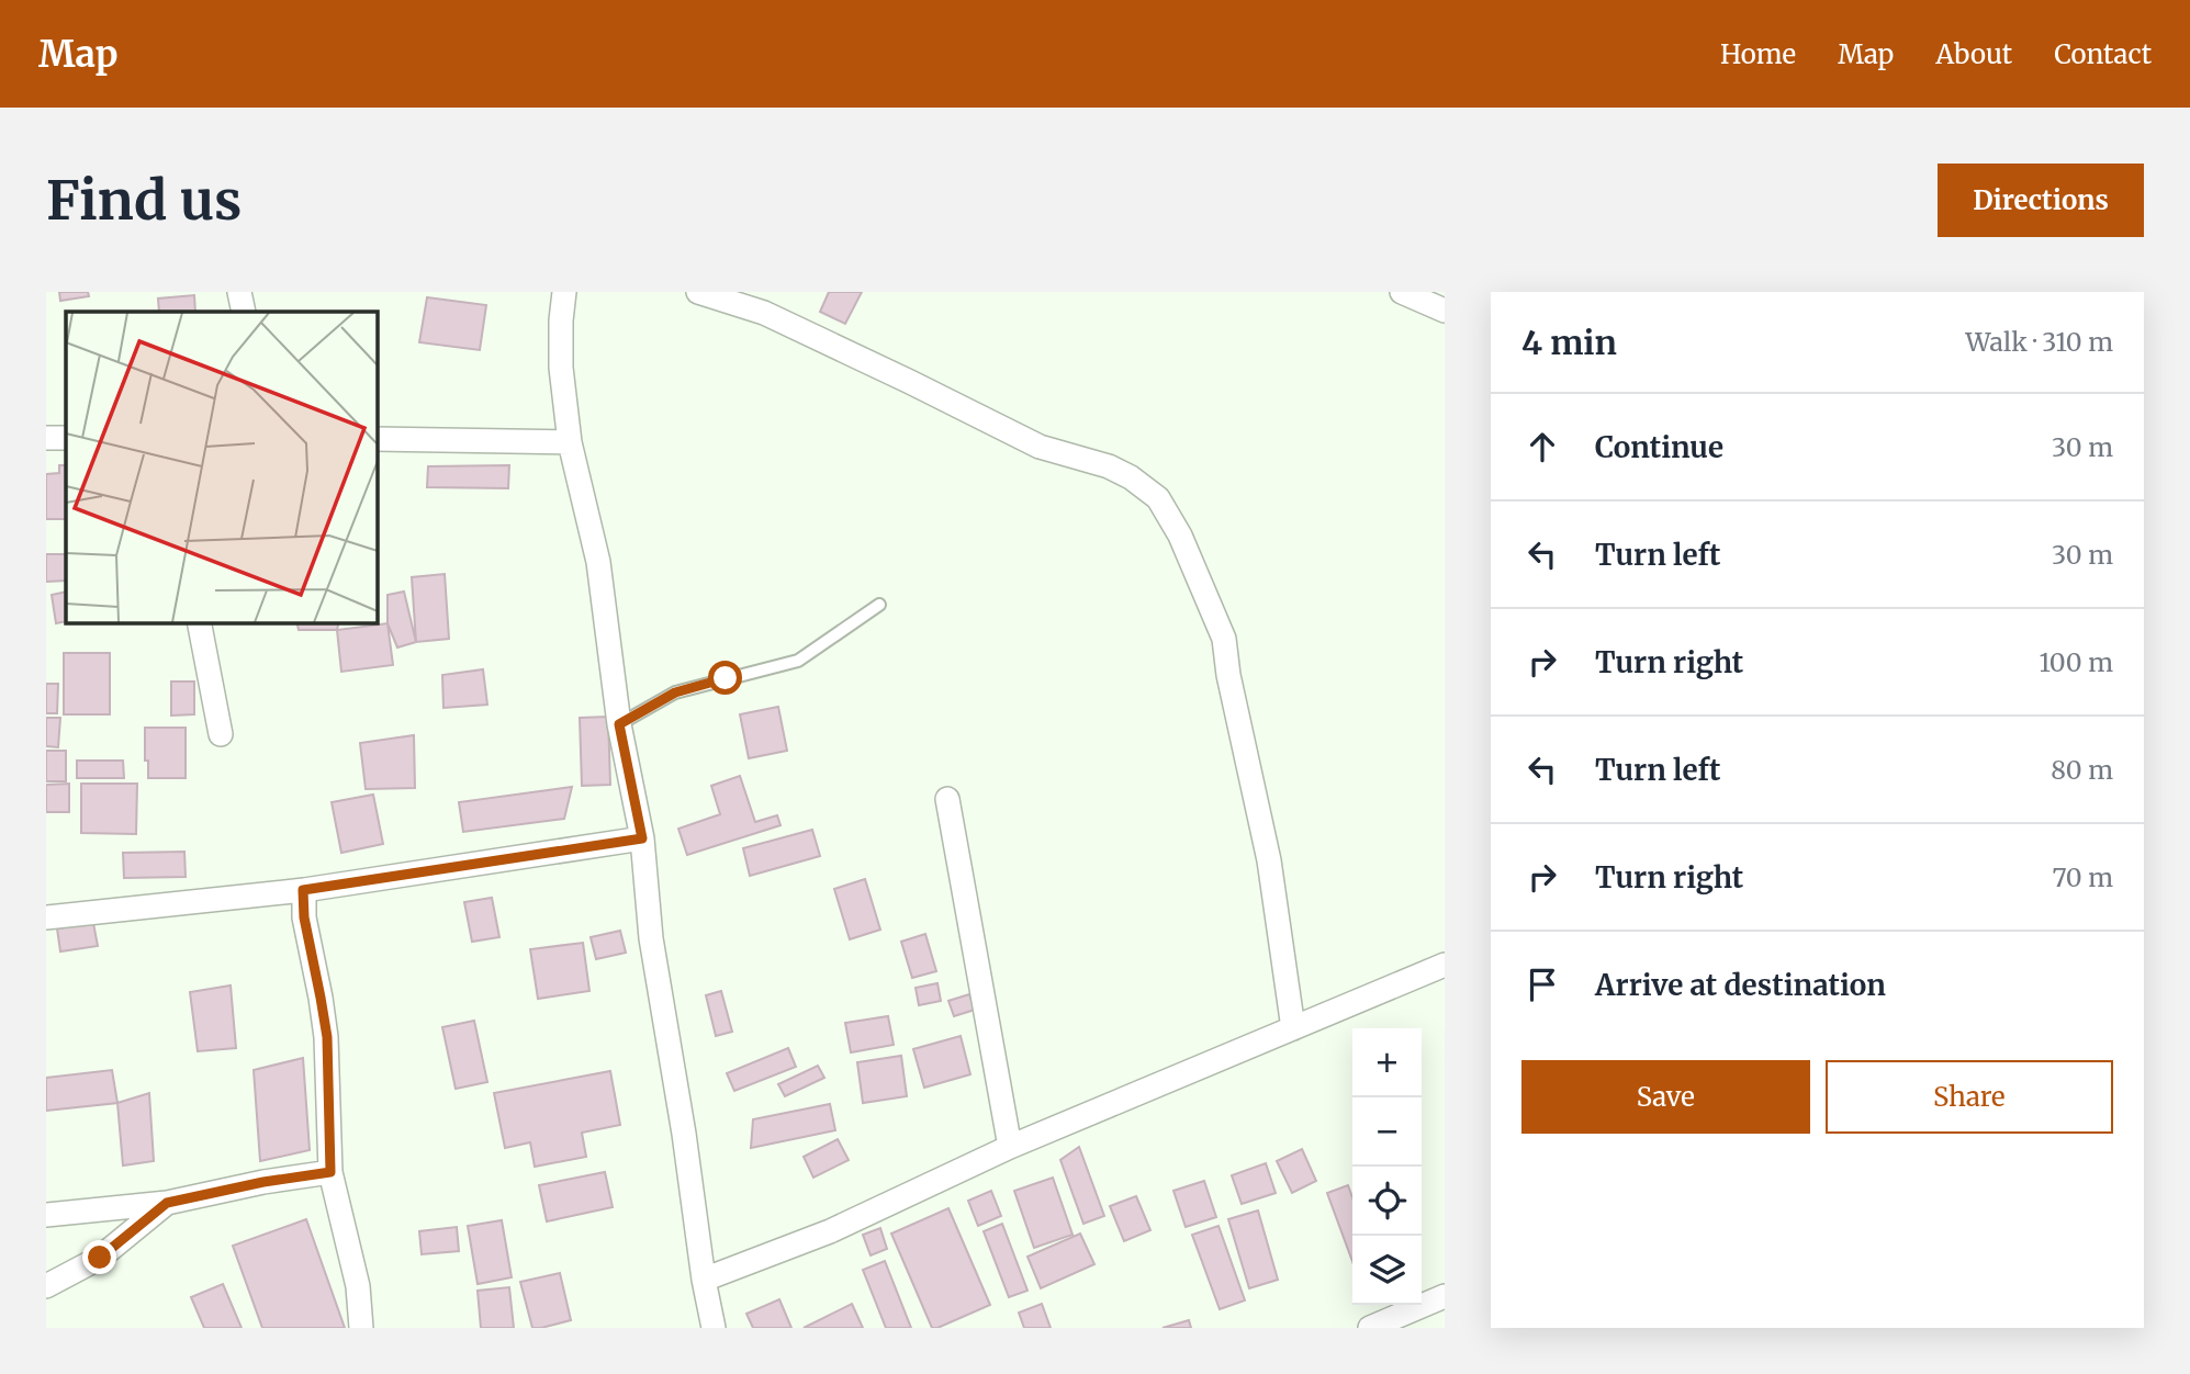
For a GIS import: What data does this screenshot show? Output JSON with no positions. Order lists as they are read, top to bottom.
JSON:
{
  "page": {
    "header": "Map",
    "nav": [
      "Home",
      "Map",
      "About",
      "Contact"
    ],
    "buttons": [
      "Directions",
      ["Save", "Share"]
    ],
    "title": "Find us",
    "heading": ["4 min", "Walk · 310 m"],
    "list": [
      ["Continue", "30 m"],
      ["Turn left", "30 m"],
      ["Turn right", "100 m"],
      ["Turn left", "80 m"],
      ["Turn right", "70 m"],
      "Arrive at destination"
    ],
    "map_buttons": ["+", "−"]
  }
}
